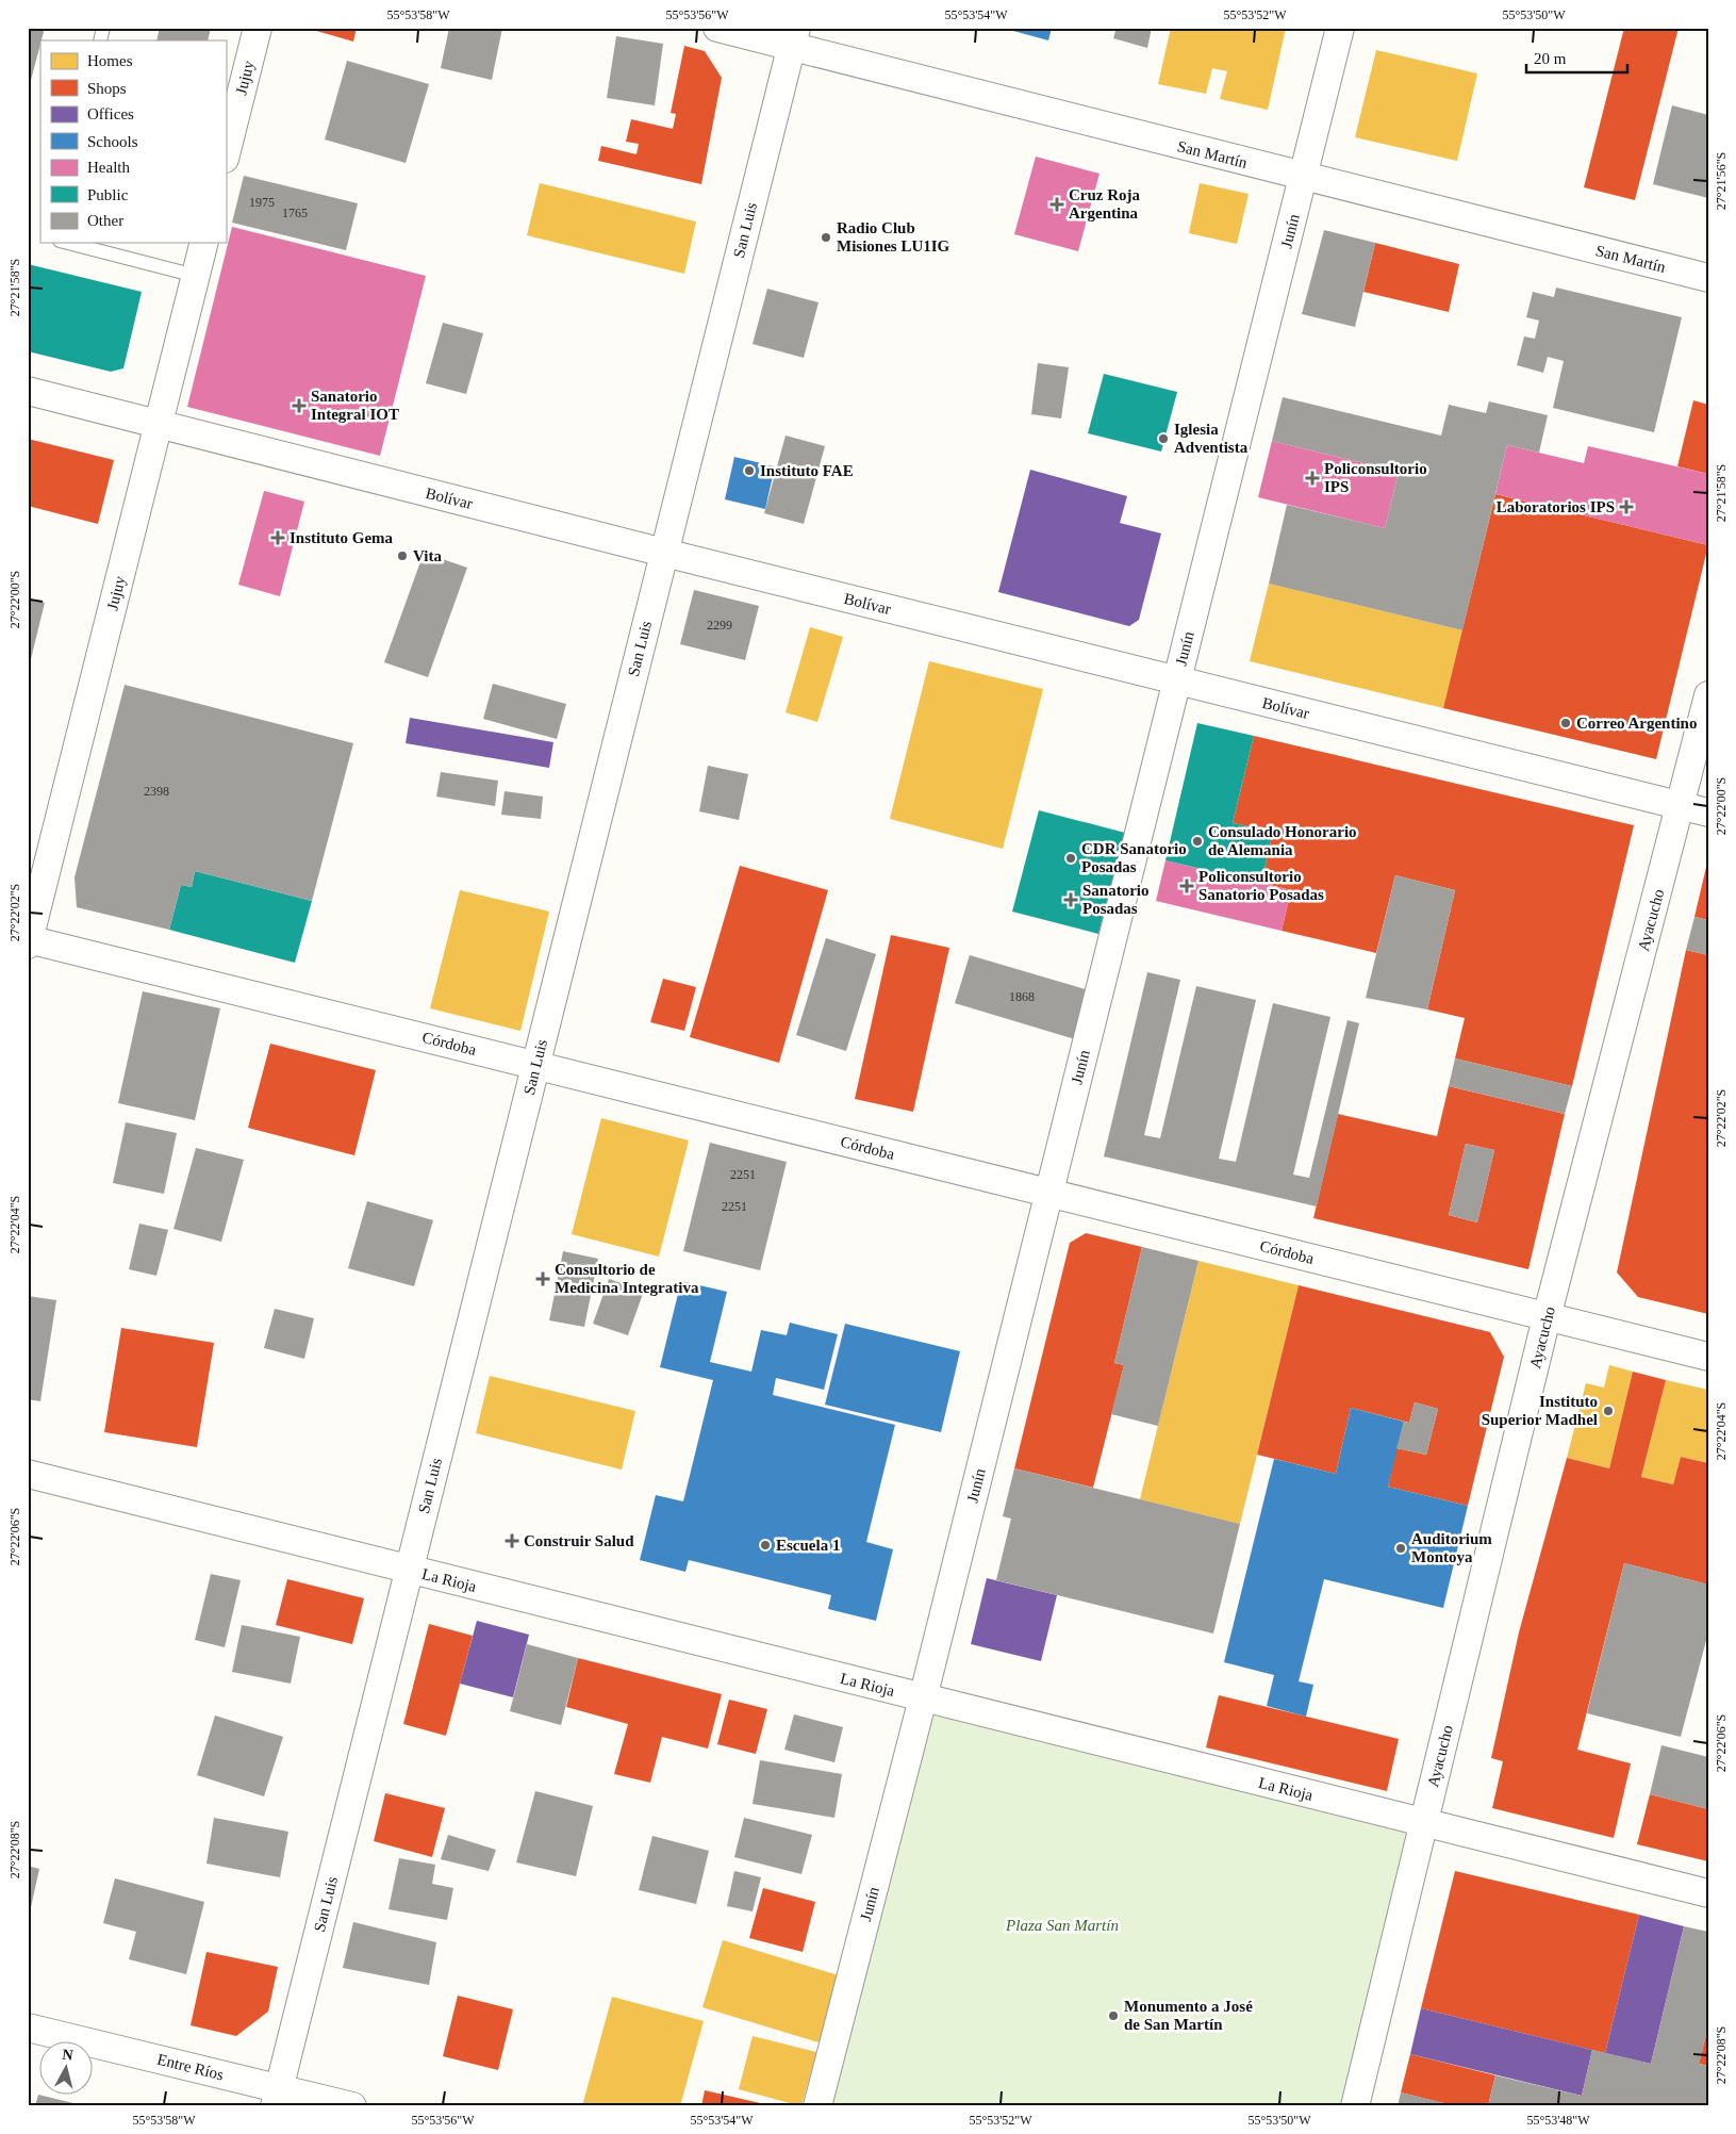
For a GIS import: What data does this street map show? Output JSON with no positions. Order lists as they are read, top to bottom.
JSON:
{
  "streets": {
    "street": [
      "Jujuy",
      "San Martín",
      "San Luis",
      "Junín",
      "Bolívar",
      "Ayacucho",
      "Córdoba",
      "La Rioja",
      "Entre Ríos"
    ]
  },
  "crossings": [
    ["Jujuy", "Bolívar"],
    ["Jujuy", "Córdoba"],
    ["San Martín", "San Luis"],
    ["San Martín", "Junín"],
    ["San Luis", "Bolívar"],
    ["San Luis", "Córdoba"],
    ["San Luis", "La Rioja"],
    ["San Luis", "Entre Ríos"],
    ["Junín", "Bolívar"],
    ["Junín", "Córdoba"],
    ["Junín", "La Rioja"],
    ["Bolívar", "Ayacucho"],
    ["Ayacucho", "Córdoba"],
    ["Ayacucho", "La Rioja"]
  ],
  "parks": ["Plaza San Martín"],
  "places": {
    "health": [
      "Cruz Roja Argentina",
      "Sanatorio Integral IOT",
      "Policonsultorio IPS",
      "Laboratorios IPS",
      "Instituto Gema",
      "Policonsultorio Sanatorio Posadas",
      "Sanatorio Posadas",
      "Consultorio de Medicina Integrativa",
      "Construir Salud"
    ],
    "other": [
      "Radio Club Misiones LU1IG",
      "Iglesia Adventista",
      "Instituto FAE",
      "Vita",
      "Correo Argentino",
      "Consulado Honorario de Alemania",
      "CDR Sanatorio Posadas",
      "Instituto Superior Madhel",
      "Escuela 1",
      "Auditorium Montoya",
      "Monumento a José de San Martín"
    ]
  },
  "house_numbers": [
    "1975",
    "1765",
    "2299",
    "2398",
    "1868",
    "2251",
    "2251"
  ],
  "legend": [
    "Homes",
    "Shops",
    "Offices",
    "Schools",
    "Health",
    "Public",
    "Other"
  ],
  "scale_bar": "20 m",
  "north": "top",
  "coordinates": [
    "55°53'58\"W",
    "55°53'56\"W",
    "55°53'54\"W",
    "55°53'52\"W",
    "55°53'50\"W",
    "27°21'56\"S",
    "27°21'58\"S",
    "27°22'00\"S",
    "27°22'02\"S",
    "27°22'04\"S",
    "27°22'06\"S",
    "27°22'08\"S",
    "55°53'48\"W"
  ]
}
